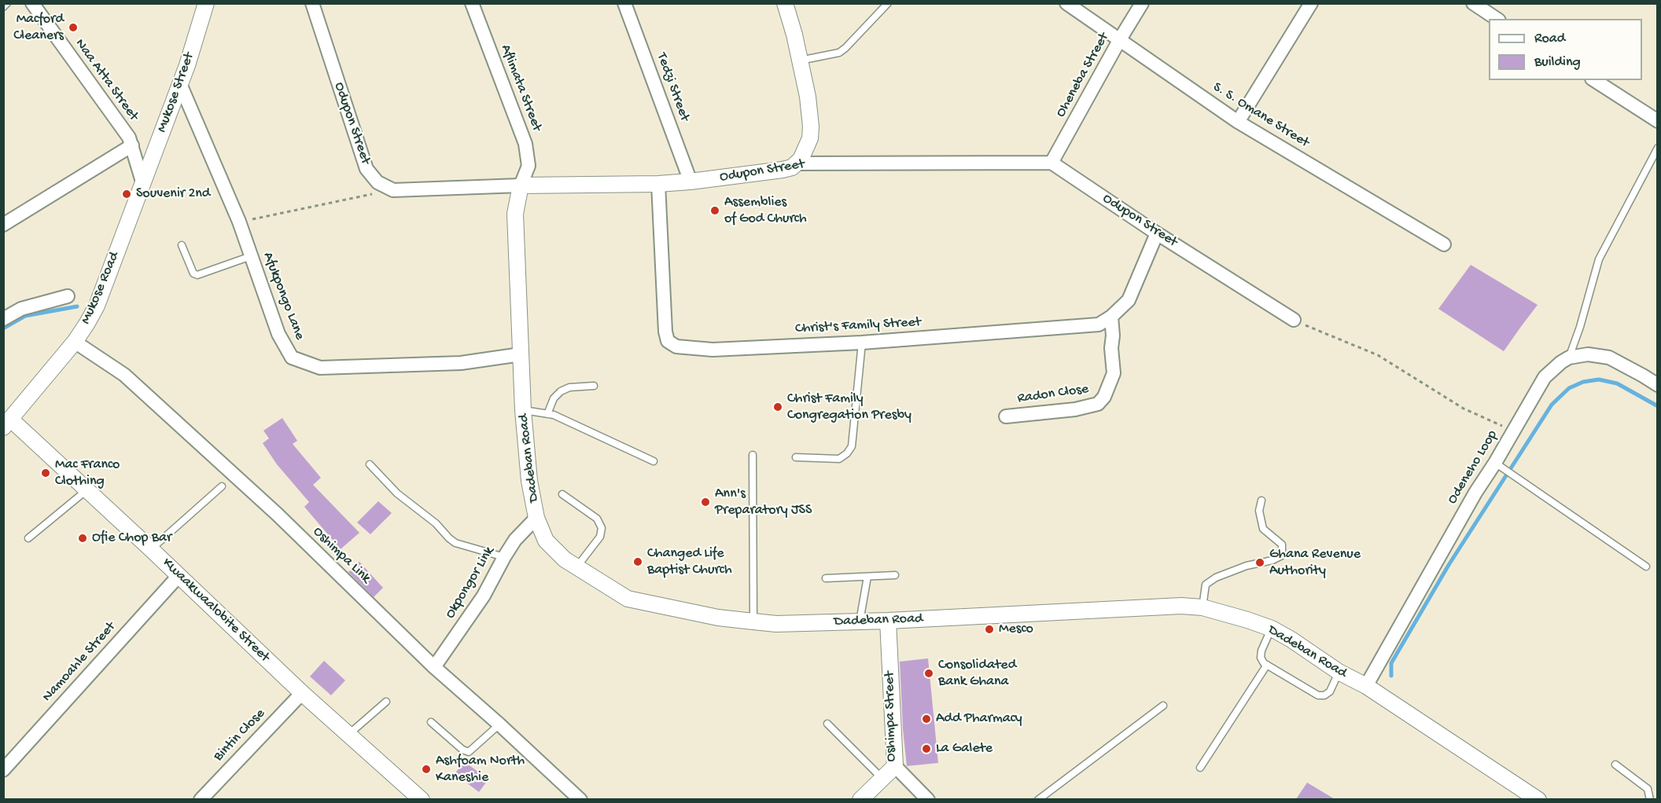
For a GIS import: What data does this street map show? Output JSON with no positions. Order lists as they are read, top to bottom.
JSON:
{
  "streets": {
    "street": [
      "Oheneba Street",
      "Naa Atta Street",
      "Tedzi Street",
      "Aflimata Street",
      "Mukose Street",
      "S. S. Omane Street",
      "Odupon Street",
      "Mukose Road",
      "Afukpongo Lane",
      "Christ's Family Street",
      "Radon Close",
      "Dadeban Road",
      "Odeneho Loop",
      "Oshimpa Link",
      "Okpongor Link",
      "Kwaakwaalobite Street",
      "Namoahle Street",
      "Oshimpa Street",
      "Bintin Close"
    ]
  },
  "crossings": [
    ["Oheneba Street", "S. S. Omane Street"],
    ["Oheneba Street", "Odupon Street"],
    ["Naa Atta Street", "Mukose Street"],
    ["Naa Atta Street", "Mukose Road"],
    ["Tedzi Street", "Odupon Street"],
    ["Aflimata Street", "Odupon Street"],
    ["Aflimata Street", "Dadeban Road"],
    ["Mukose Street", "Mukose Road"],
    ["Mukose Street", "Afukpongo Lane"],
    ["Odupon Street", "Christ's Family Street"],
    ["Odupon Street", "Dadeban Road"],
    ["Mukose Road", "Oshimpa Link"],
    ["Mukose Road", "Kwaakwaalobite Street"],
    ["Afukpongo Lane", "Dadeban Road"],
    ["Christ's Family Street", "Radon Close"],
    ["Dadeban Road", "Odeneho Loop"],
    ["Dadeban Road", "Okpongor Link"],
    ["Dadeban Road", "Oshimpa Street"],
    ["Oshimpa Link", "Okpongor Link"],
    ["Kwaakwaalobite Street", "Namoahle Street"],
    ["Kwaakwaalobite Street", "Bintin Close"]
  ],
  "places": [
    "Macford Cleaners",
    "Souvenir 2nd",
    "Assemblies of God Church",
    "Christ Family Congregation Presby",
    "Mac Franco Clothing",
    "Ann's Preparatory JSS",
    "Ofie Chop Bar",
    "Changed Life Baptist Church",
    "Ghana Revenue Authority",
    "Mesco",
    "Consolidated Bank Ghana",
    "Add Pharmacy",
    "La Galete",
    "Ashfoam North Kaneshie"
  ],
  "legend": ["Road", "Building"]
}
